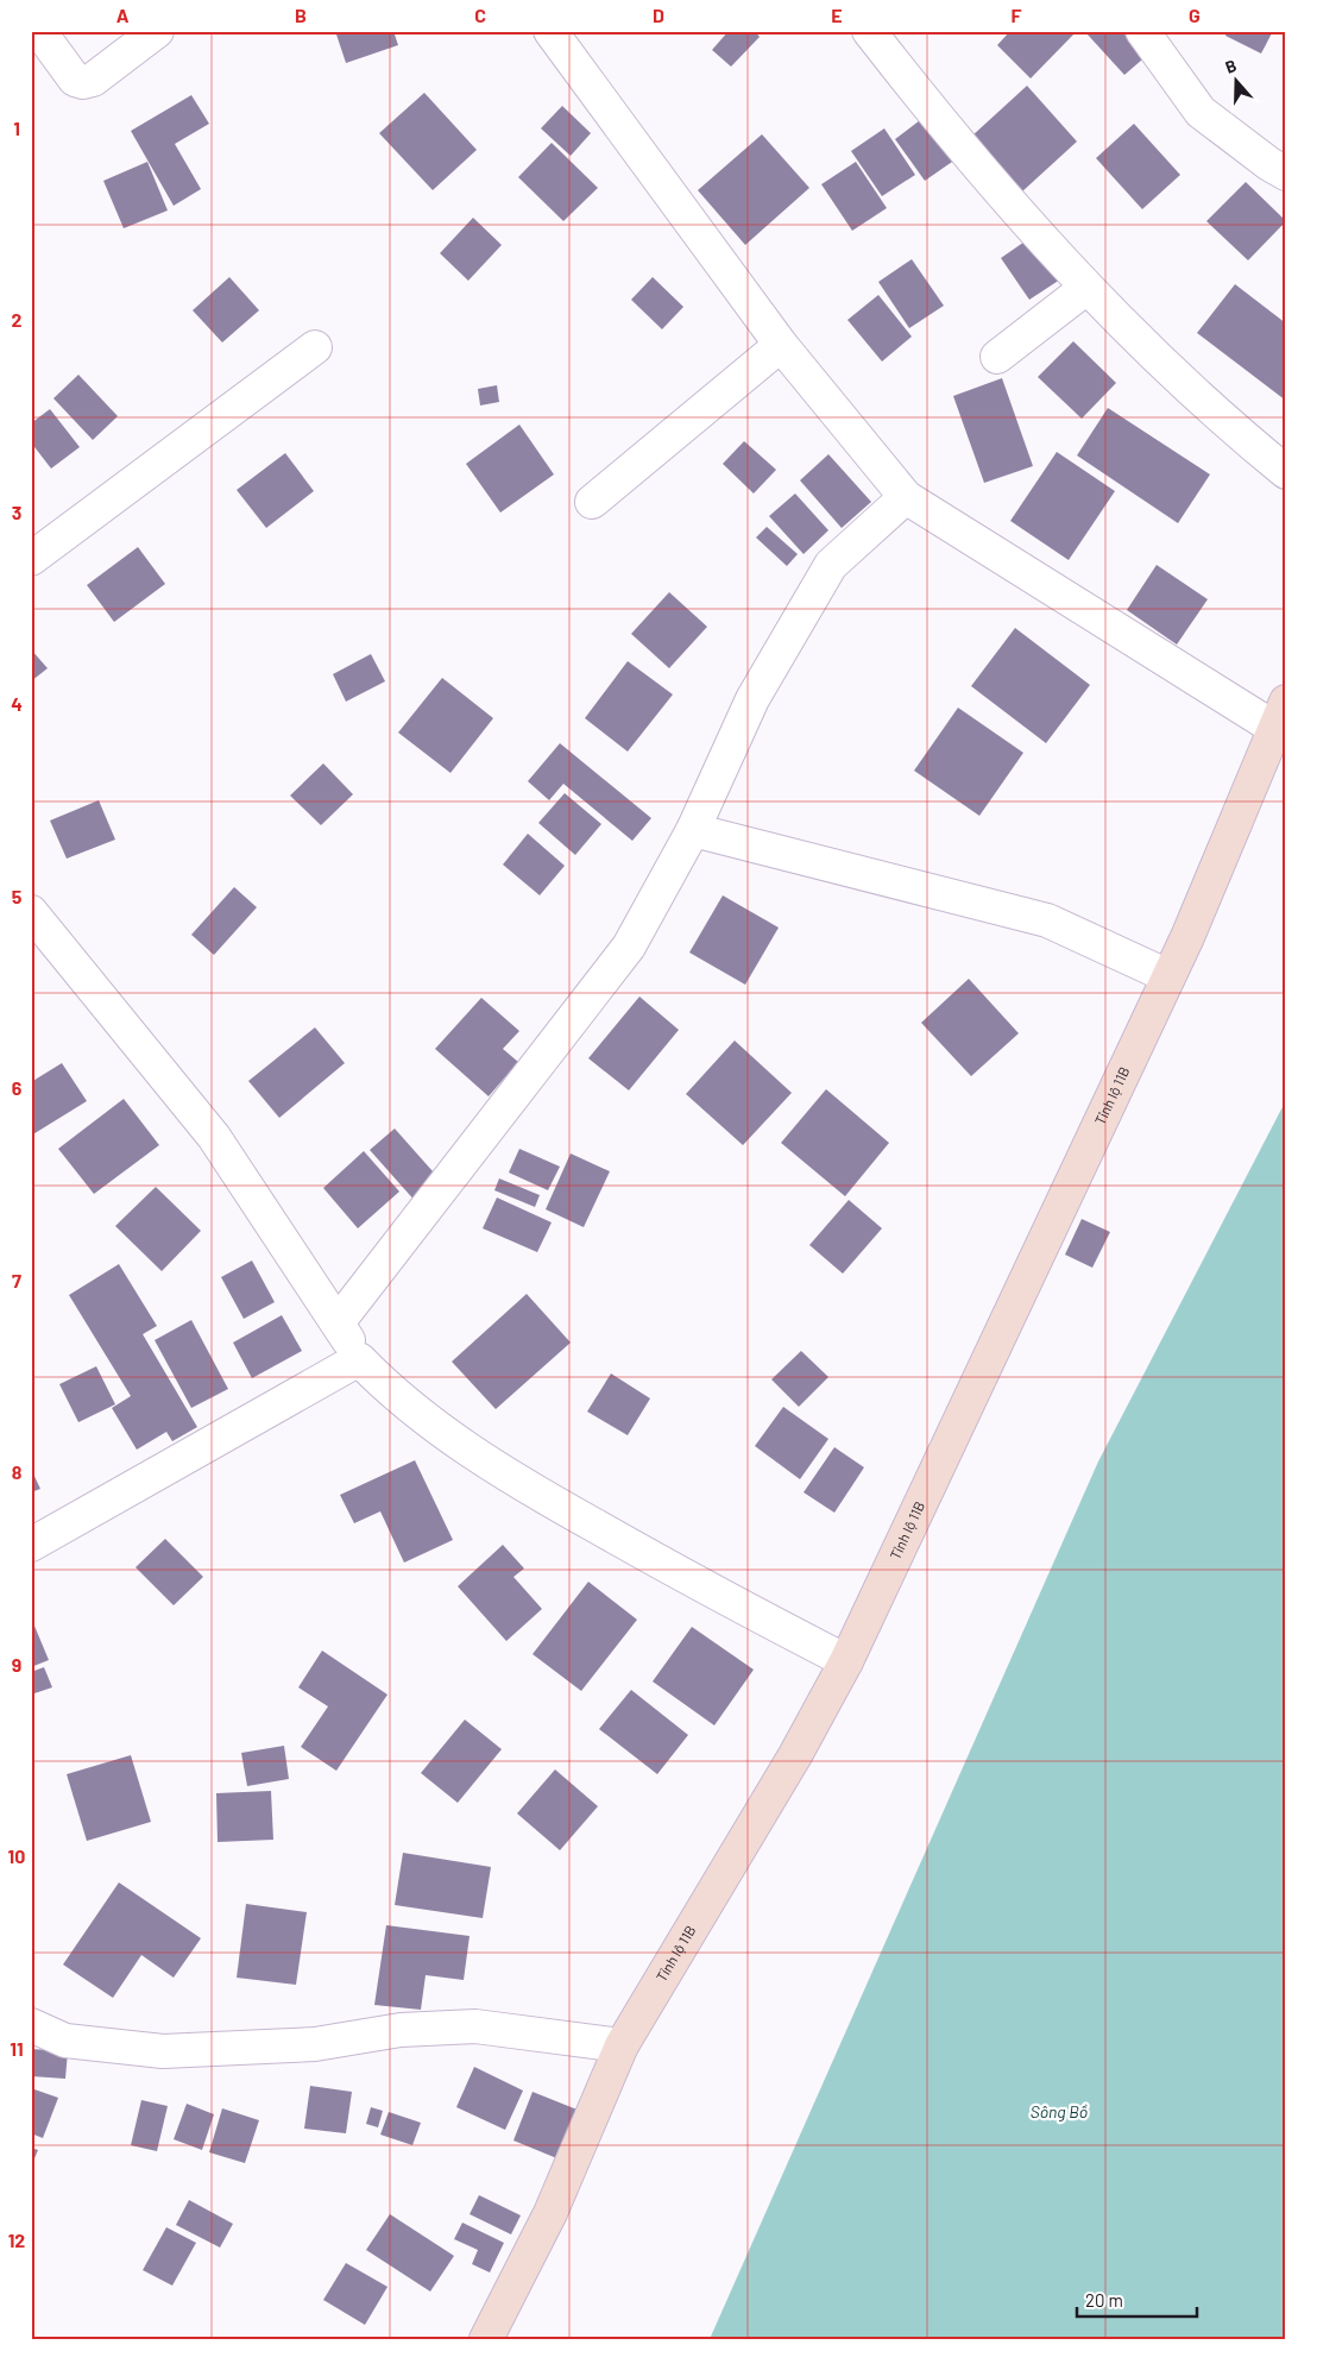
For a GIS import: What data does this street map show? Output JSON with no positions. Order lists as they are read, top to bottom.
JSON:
{
  "streets": {
    "main road": ["Tỉnh lộ 11B"]
  },
  "water": ["Sông Bồ"],
  "scale_bar": "20 m",
  "north": "top",
  "grid": {
    "columns": [
      "A",
      "B",
      "C",
      "D",
      "E",
      "F",
      "G"
    ],
    "rows": [
      "1",
      "2",
      "3",
      "4",
      "5",
      "6",
      "7",
      "8",
      "9",
      "10",
      "11",
      "12"
    ]
  }
}
